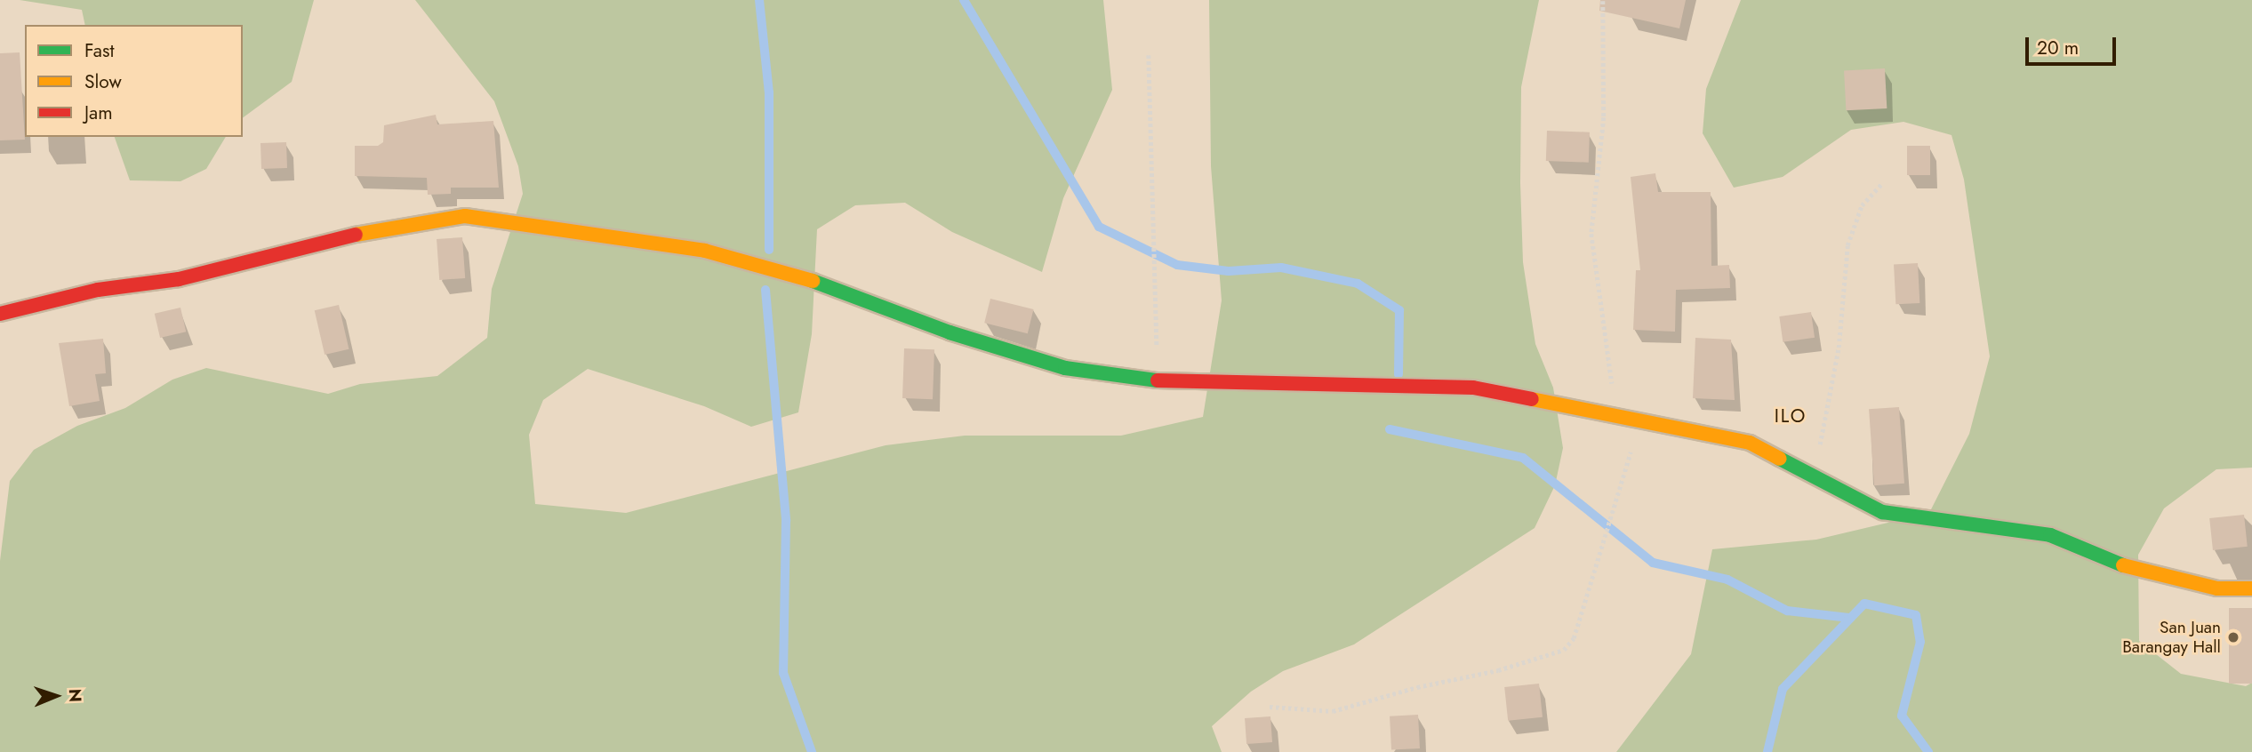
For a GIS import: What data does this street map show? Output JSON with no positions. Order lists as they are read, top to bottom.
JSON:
{
  "districts": ["ILO"],
  "places": ["San Juan Barangay Hall"],
  "legend": ["Fast", "Slow", "Jam"],
  "scale_bar": "20 m",
  "north": "right"
}
